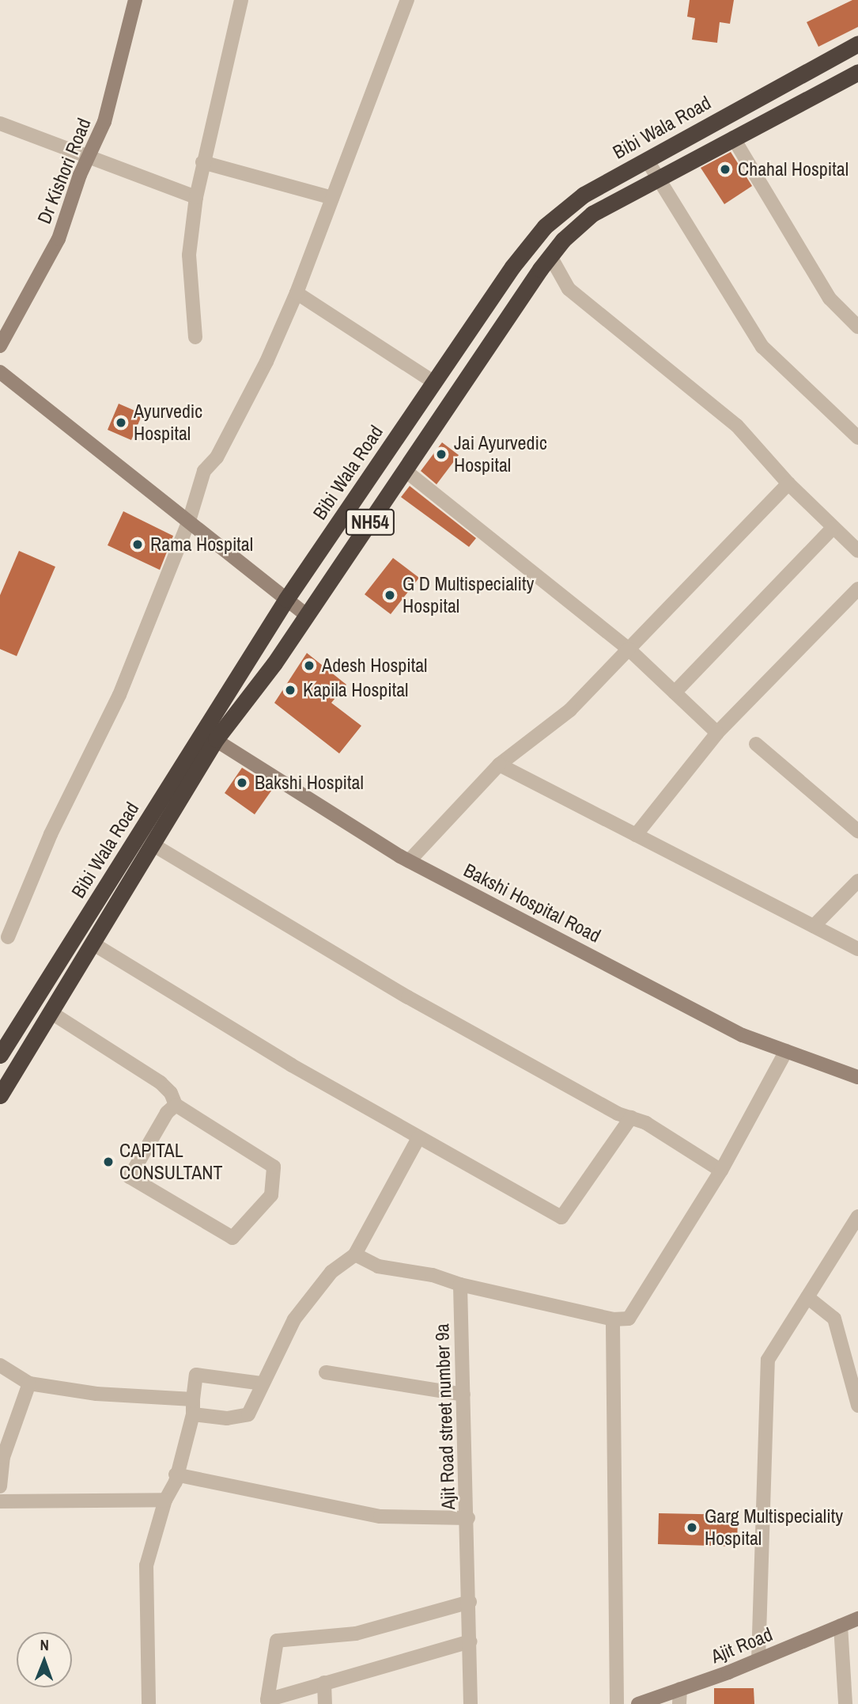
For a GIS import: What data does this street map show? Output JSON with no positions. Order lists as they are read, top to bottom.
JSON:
{
  "streets": {
    "highway": ["Bibi Wala Road", "NH54"],
    "street": [
      "Dr Kishori Road",
      "Bakshi Hospital Road",
      "Ajit Road street number 9a",
      "Ajit Road"
    ]
  },
  "crossings": [
    ["Bibi Wala Road", "NH54"],
    ["Bibi Wala Road", "Bakshi Hospital Road"],
    ["NH54", "Bakshi Hospital Road"]
  ],
  "places": [
    "Chahal Hospital",
    "Ayurvedic Hospital",
    "Jai Ayurvedic Hospital",
    "Rama Hospital",
    "G D Multispeciality Hospital",
    "Adesh Hospital",
    "Kapila Hospital",
    "Bakshi Hospital",
    "CAPITAL CONSULTANT",
    "Garg Multispeciality Hospital"
  ],
  "north": "top"
}
